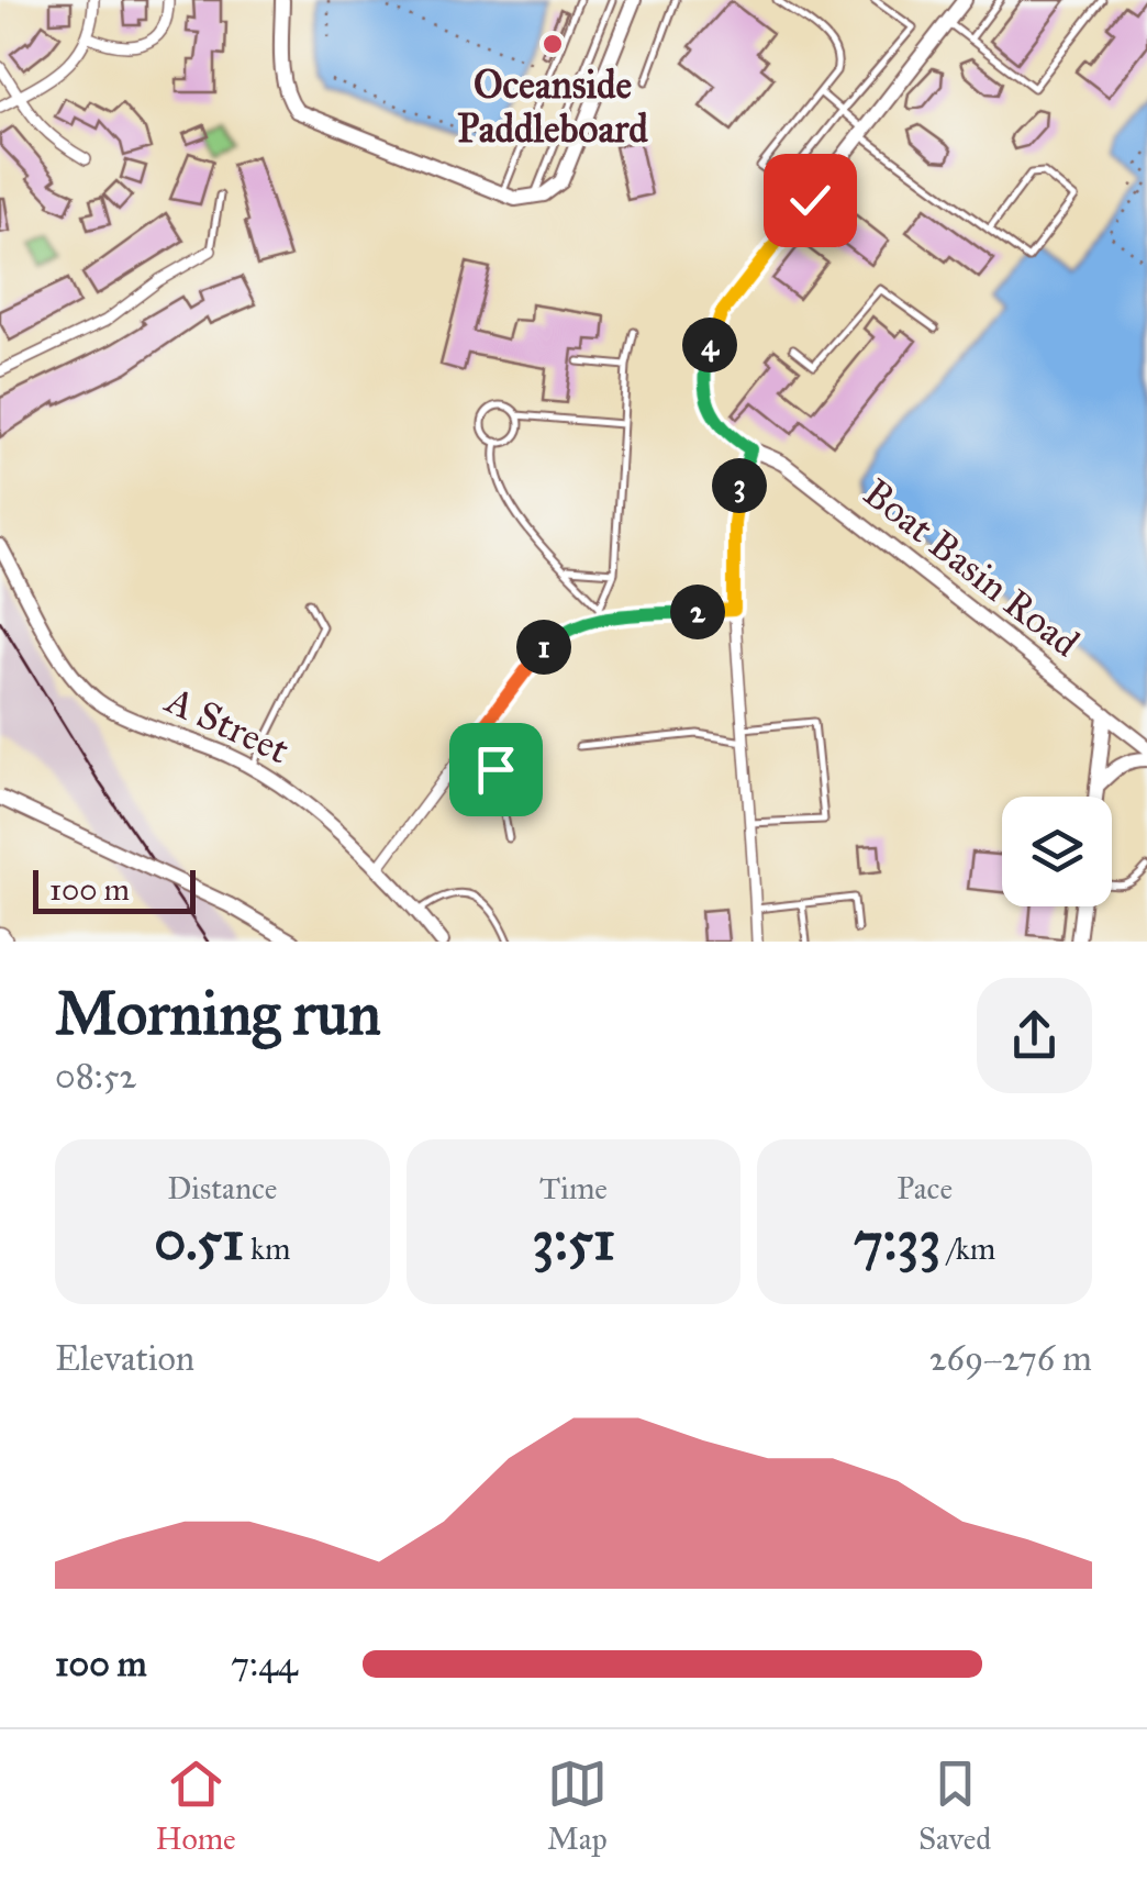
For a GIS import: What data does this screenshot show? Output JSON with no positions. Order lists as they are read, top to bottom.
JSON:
{
  "streets": {
    "street": ["Boat Basin Road", "A Street"]
  },
  "places": ["Oceanside Paddleboard"],
  "scale_bar": "100 m",
  "page": {
    "pins": [
      "4",
      "3",
      "2",
      "1"
    ],
    "scale": "100 m",
    "heading": ["Morning run", "08:52"],
    "stats": [
      ["Distance", "0.51 km"],
      ["Time", "3:51"],
      ["Pace", "7:33 /km"]
    ],
    "chart": ["Elevation", "269–276 m"],
    "list": [
      {
        "name": "100 m",
        "note": "7:44"
      }
    ],
    "tabs": ["Home", "Map", "Saved"]
  }
}
